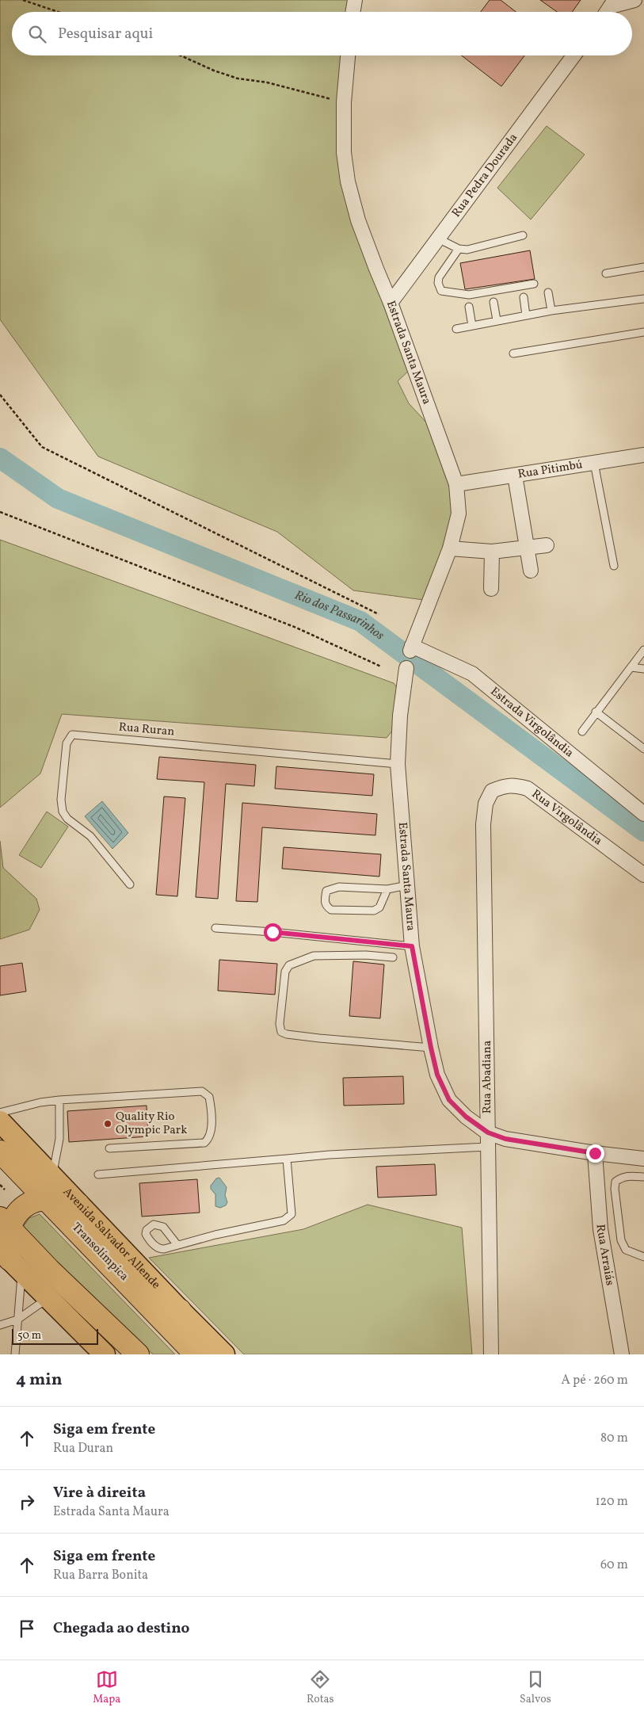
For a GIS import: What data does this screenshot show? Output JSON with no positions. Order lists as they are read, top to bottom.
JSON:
{
  "streets": {
    "highway": ["Avenida Salvador Allende"],
    "street": [
      "Rua Pedra Dourada",
      "Estrada Santa Maura",
      "Rua Pitimbú",
      "Estrada Virgolândia",
      "Rua Virgolândia",
      "Rua Abadiana",
      "Rua Arraiás"
    ],
    "lane": ["Rua Ruran"]
  },
  "crossings": [
    ["Rua Pedra Dourada", "Estrada Santa Maura"],
    ["Estrada Santa Maura", "Rua Pitimbú"],
    ["Estrada Santa Maura", "Estrada Virgolândia"],
    ["Estrada Santa Maura", "Rua Ruran"],
    ["Estrada Santa Maura", "Rua Abadiana"],
    ["Estrada Santa Maura", "Rua Arraiás"],
    ["Rua Virgolândia", "Rua Abadiana"]
  ],
  "water": ["Rio dos Passarinhos"],
  "places": ["Quality Rio Olympic Park"],
  "scale_bar": "50 m",
  "page": {
    "search": "Pesquisar aqui",
    "scale": "50 m",
    "heading": ["4 min", "A pé · 260 m"],
    "list": [
      ["Siga em frente", "Rua Duran", "80 m"],
      ["Vire à direita", "Estrada Santa Maura", "120 m"],
      ["Siga em frente", "Rua Barra Bonita", "60 m"],
      "Chegada ao destino"
    ],
    "nav": ["Mapa", "Rotas", "Salvos"]
  }
}
